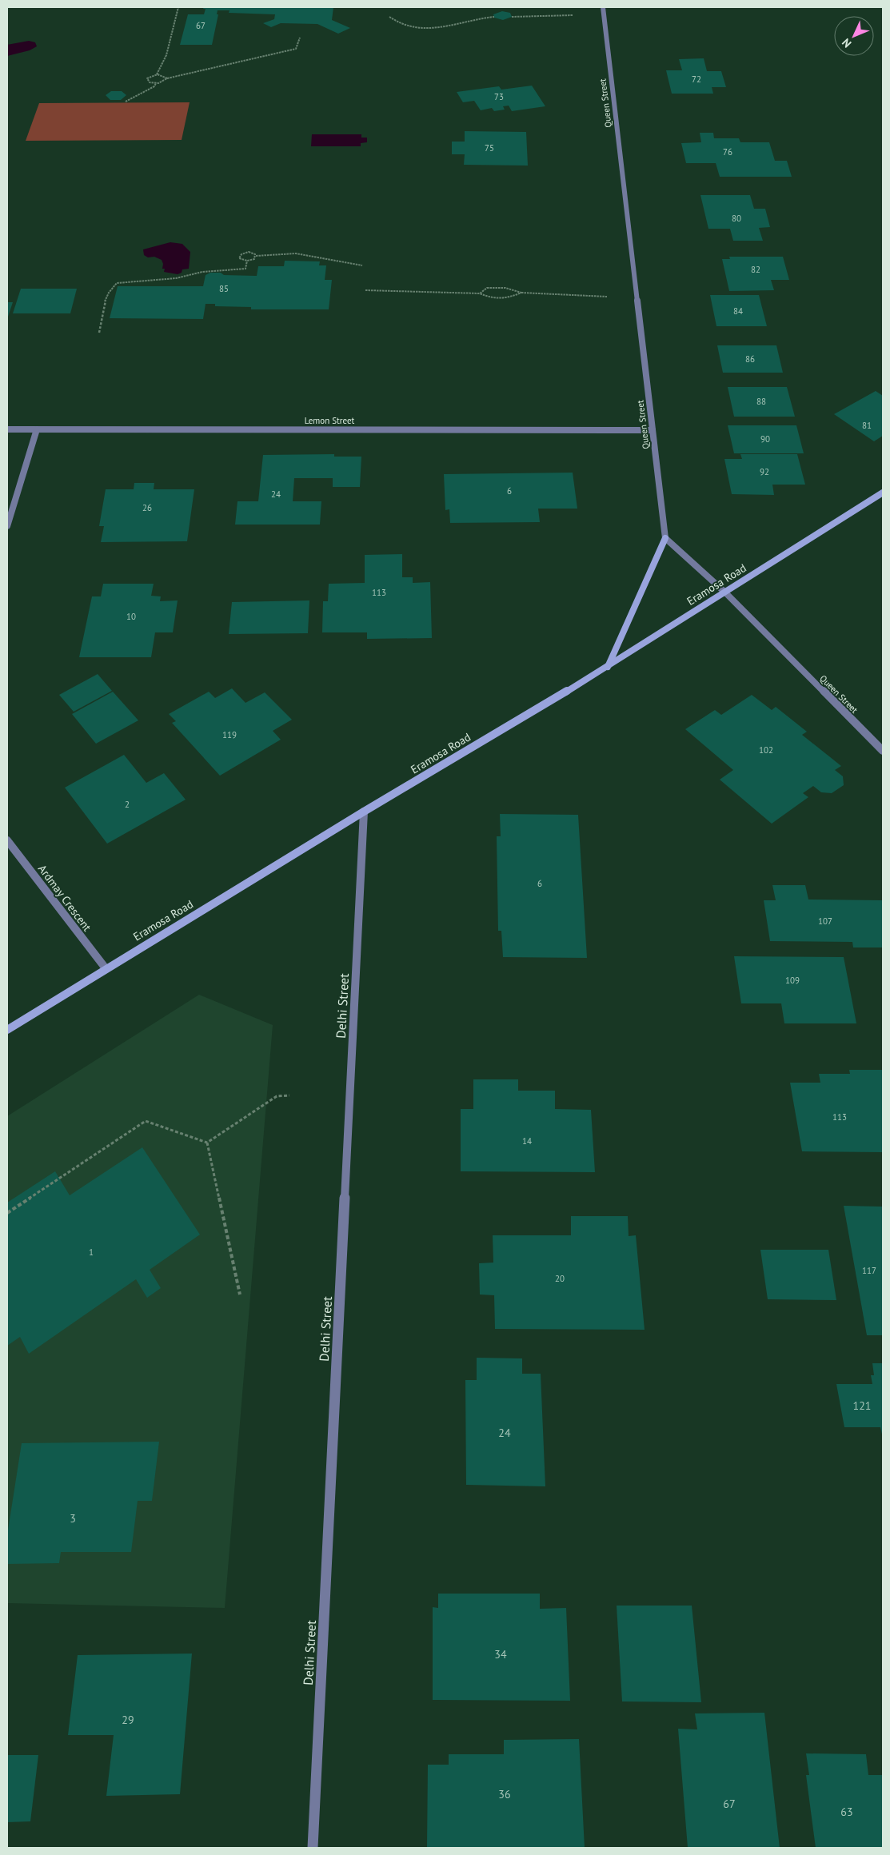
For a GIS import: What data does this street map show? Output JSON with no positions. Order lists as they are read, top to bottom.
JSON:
{
  "streets": {
    "main road": ["Eramosa Road"],
    "street": [
      "Queen Street",
      "Lemon Street",
      "Ardmay Crescent",
      "Delhi Street"
    ]
  },
  "crossings": [
    ["Queen Street", "Lemon Street"],
    ["Queen Street", "Eramosa Road"],
    ["Eramosa Road", "Ardmay Crescent"],
    ["Eramosa Road", "Delhi Street"]
  ],
  "house_numbers": [
    "67",
    "72",
    "73",
    "75",
    "76",
    "80",
    "82",
    "85",
    "84",
    "86",
    "88",
    "81",
    "90",
    "92",
    "6",
    "24",
    "26",
    "113",
    "10",
    "119",
    "102",
    "2",
    "6",
    "107",
    "109",
    "113",
    "14",
    "1",
    "117",
    "20",
    "121",
    "24",
    "3",
    "34",
    "29",
    "36",
    "67",
    "63"
  ],
  "north": "bottom left"
}
